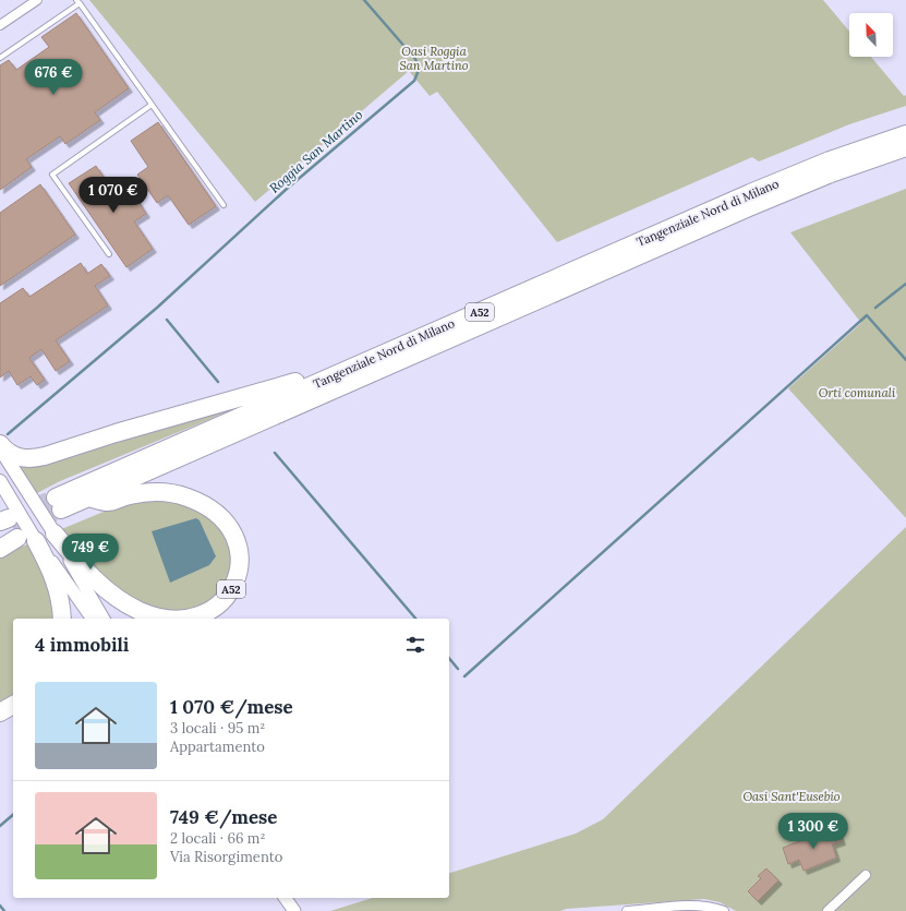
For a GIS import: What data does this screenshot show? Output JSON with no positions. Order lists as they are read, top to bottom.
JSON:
{
  "streets": {
    "highway": ["Tangenziale Nord di Milano", "A52"]
  },
  "crossings": [
    ["Tangenziale Nord di Milano", "A52"]
  ],
  "water": ["Roggia San Martino"],
  "parks": ["Oasi Roggia San Martino", "Orti comunali", "Oasi Sant'Eusebio"],
  "north": "top left",
  "page": {
    "price": [
      "676 €",
      "1 070 €",
      "749 €",
      "1 300 €"
    ],
    "heading": "4 immobili",
    "list": [
      {
        "name": "1 070 €/mese",
        "note": "3 locali · 95 m² · Appartamento"
      },
      {
        "name": "749 €/mese",
        "note": "2 locali · 66 m² · Via Risorgimento"
      }
    ]
  }
}
